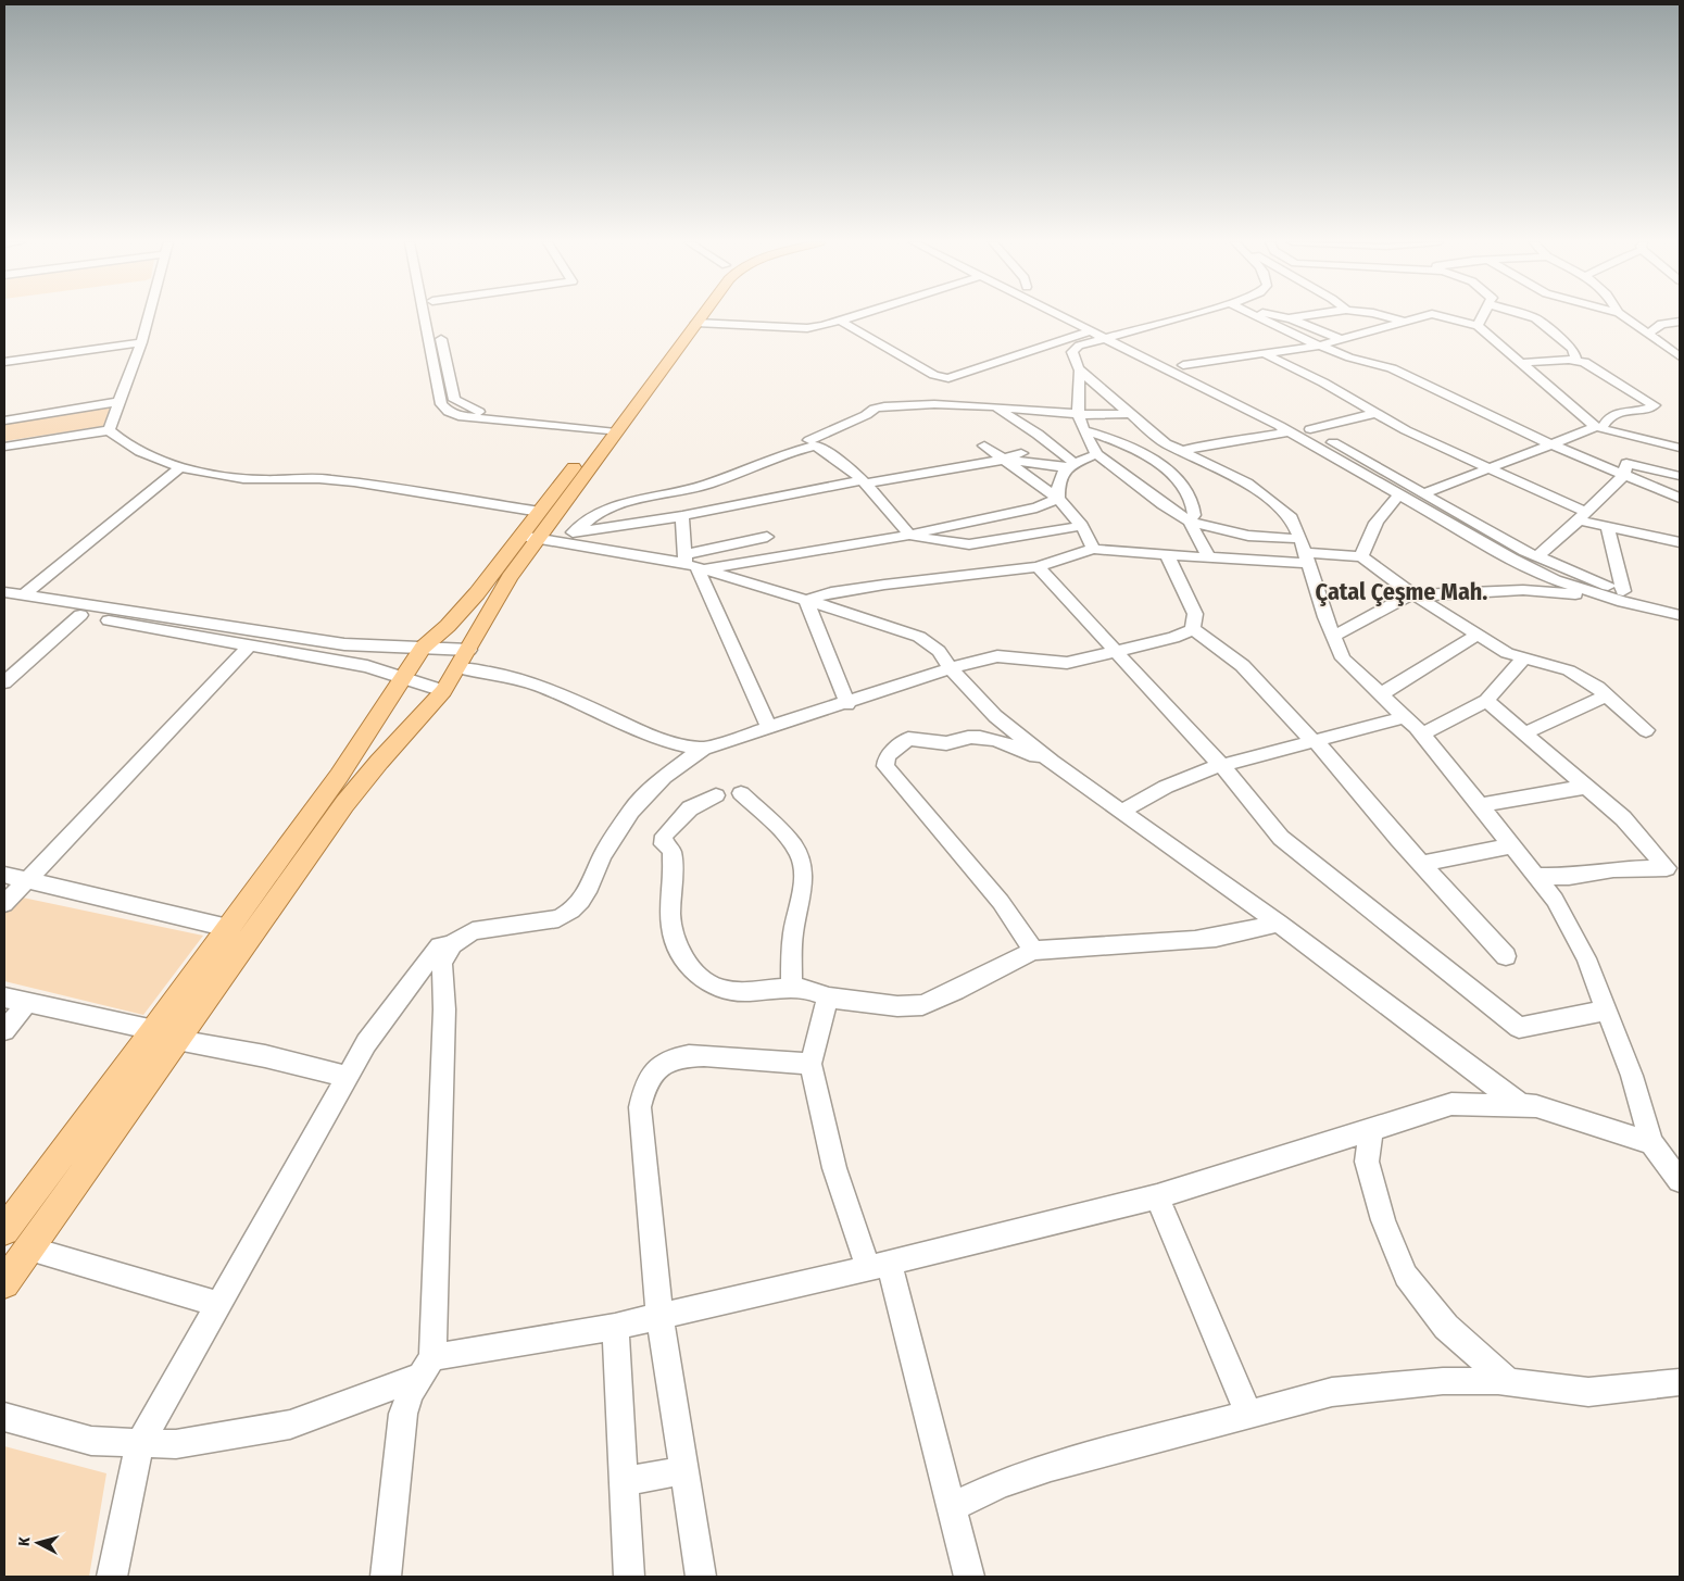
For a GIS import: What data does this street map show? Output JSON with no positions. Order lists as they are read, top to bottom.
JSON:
{
  "districts": ["Çatal Çeşme Mah."],
  "north": "left"
}
